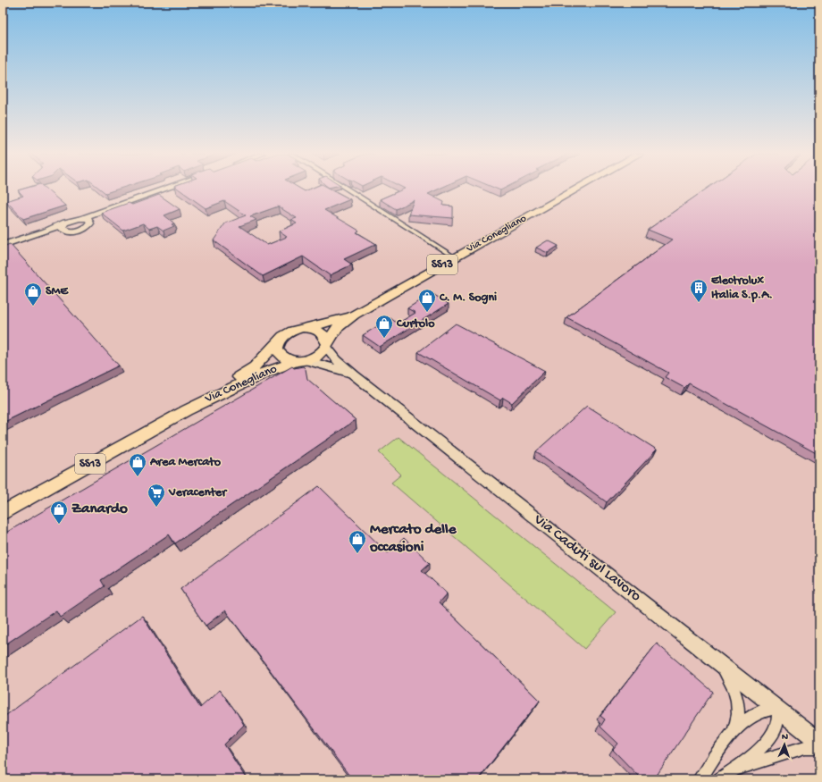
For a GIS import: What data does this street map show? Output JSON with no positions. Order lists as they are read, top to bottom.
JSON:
{
  "streets": {
    "main road": ["Via Conegliano", "SS13"],
    "street": ["Via Caduti sul Lavoro"]
  },
  "crossings": [
    ["Via Conegliano", "Via Caduti sul Lavoro"]
  ],
  "places": {
    "building": ["Electrolux Italia S.p.A."],
    "shop": [
      "SME",
      "C. M. Sogni",
      "Curtolo",
      "Area Mercato",
      "Zanardo",
      "Mercato delle occasioni"
    ],
    "supermarket": ["Veracenter"]
  },
  "north": "top"
}
